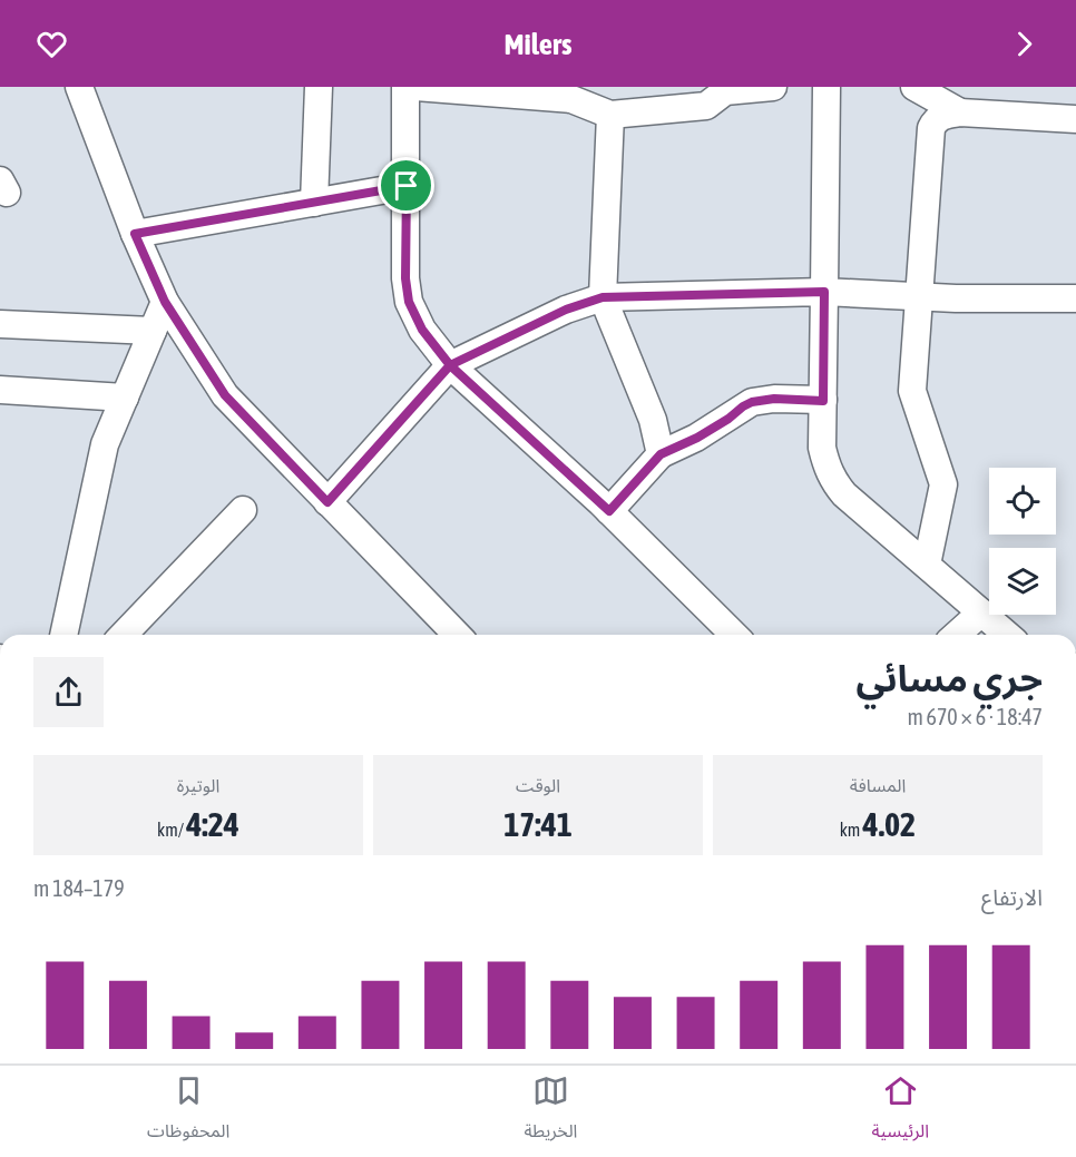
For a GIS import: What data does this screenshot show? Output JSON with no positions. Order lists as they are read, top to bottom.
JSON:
{
  "page": {
    "header": "Milers",
    "heading": ["جري مسائي", "18:47 · 6 × 670 m"],
    "stats": [
      ["المسافة", "4.02 km"],
      ["الوقت", "17:41"],
      ["الوتيرة", "4:24 /km"]
    ],
    "chart": ["الارتفاع", "179–184 m"],
    "tabs": ["الرئيسية", "الخريطة", "المحفوظات"]
  }
}
